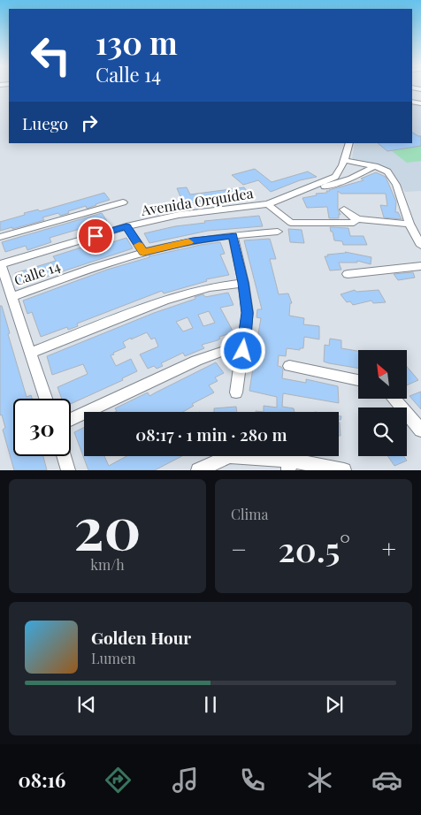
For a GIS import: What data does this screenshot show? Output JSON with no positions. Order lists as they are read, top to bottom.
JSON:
{
  "streets": {
    "street": ["Avenida Orquídea", "Calle 14"]
  },
  "north": "top left",
  "page": {
    "turn": ["130 m", "Calle 14"],
    "then": "Luego",
    "limit": "30",
    "trip": "08:17 · 1 min · 280 m",
    "tile": [
      ["20", "km/h"],
      "Clima"
    ],
    "heat": ["−", "20.5°", "+"],
    "song": ["Golden Hour", "Lumen"],
    "tabs": "08:16"
  }
}
